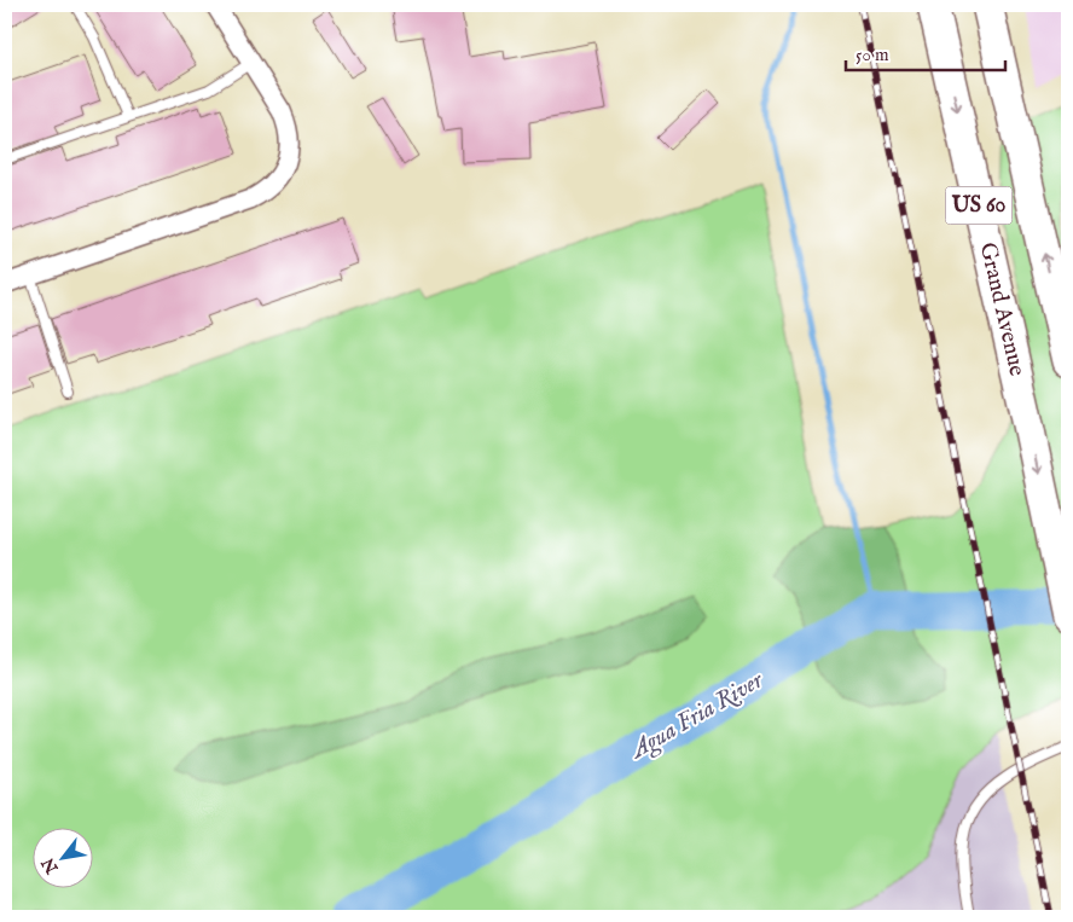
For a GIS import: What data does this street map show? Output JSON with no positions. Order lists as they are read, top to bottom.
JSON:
{
  "streets": {
    "highway": ["US 60", "Grand Avenue"]
  },
  "water": ["Agua Fria River"],
  "scale_bar": "50 m",
  "north": "bottom left"
}
